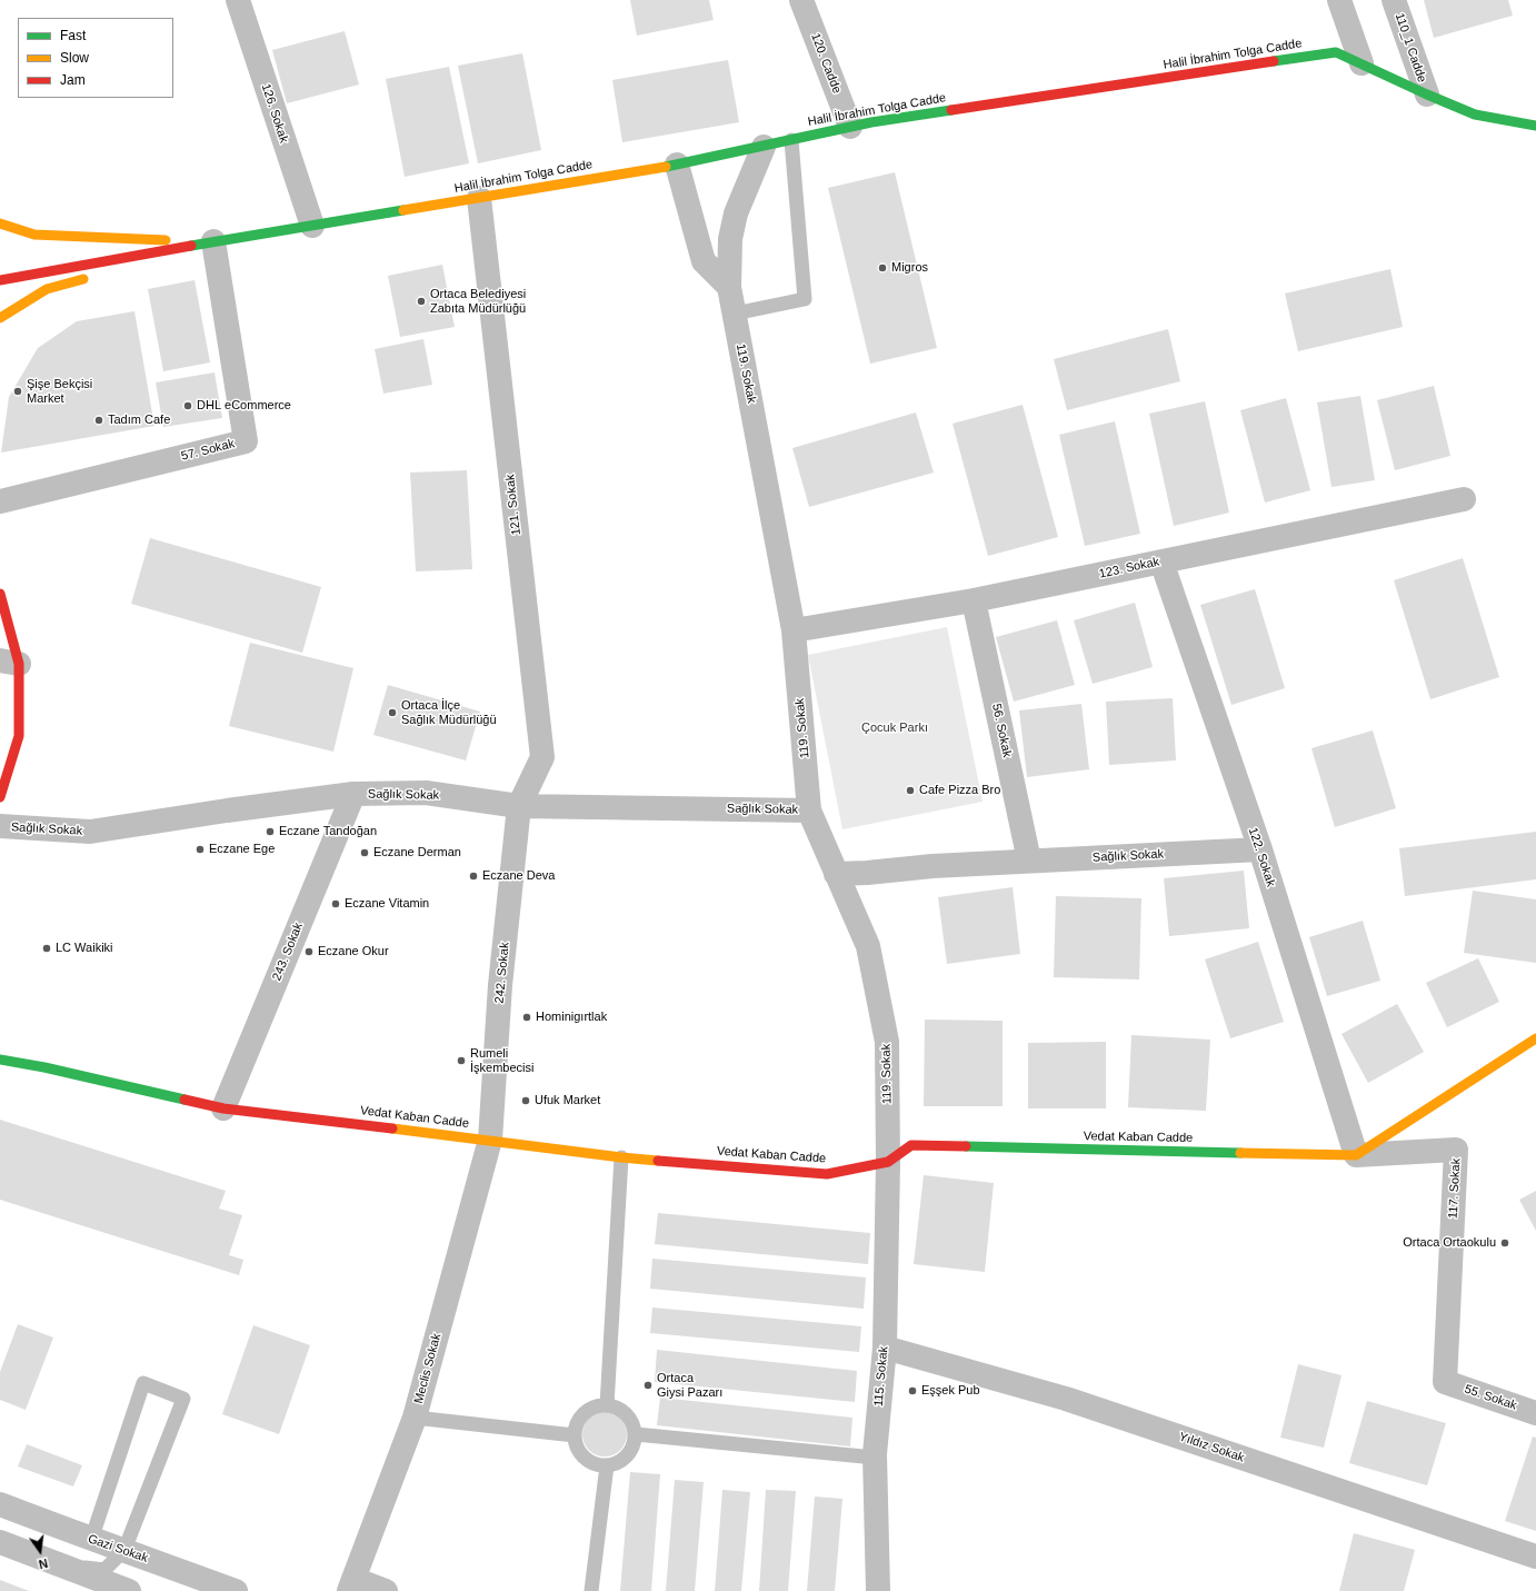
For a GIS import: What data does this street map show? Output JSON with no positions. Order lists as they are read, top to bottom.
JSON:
{
  "streets": {
    "street": [
      "110_1 Cadde",
      "Halil İbrahim Tolga Cadde",
      "120. Cadde",
      "126. Sokak",
      "119. Sokak",
      "57. Sokak",
      "121. Sokak",
      "123. Sokak",
      "56. Sokak",
      "Sağlık Sokak",
      "122. Sokak",
      "243. Sokak",
      "242. Sokak",
      "Vedat Kaban Cadde",
      "117. Sokak",
      "Meclis Sokak",
      "115. Sokak",
      "55. Sokak",
      "Yıldız Sokak",
      "Gazi Sokak"
    ]
  },
  "crossings": [
    ["110_1 Cadde", "Halil İbrahim Tolga Cadde"],
    ["Halil İbrahim Tolga Cadde", "120. Cadde"],
    ["Halil İbrahim Tolga Cadde", "126. Sokak"],
    ["Halil İbrahim Tolga Cadde", "119. Sokak"],
    ["Halil İbrahim Tolga Cadde", "57. Sokak"],
    ["Halil İbrahim Tolga Cadde", "121. Sokak"],
    ["119. Sokak", "123. Sokak"],
    ["119. Sokak", "Sağlık Sokak"],
    ["119. Sokak", "Vedat Kaban Cadde"],
    ["119. Sokak", "115. Sokak"],
    ["121. Sokak", "Sağlık Sokak"],
    ["121. Sokak", "242. Sokak"],
    ["123. Sokak", "56. Sokak"],
    ["123. Sokak", "122. Sokak"],
    ["56. Sokak", "Sağlık Sokak"],
    ["Sağlık Sokak", "122. Sokak"],
    ["Sağlık Sokak", "243. Sokak"],
    ["Sağlık Sokak", "242. Sokak"],
    ["122. Sokak", "Vedat Kaban Cadde"],
    ["122. Sokak", "117. Sokak"],
    ["243. Sokak", "Vedat Kaban Cadde"],
    ["242. Sokak", "Vedat Kaban Cadde"],
    ["242. Sokak", "Meclis Sokak"],
    ["Vedat Kaban Cadde", "117. Sokak"],
    ["Vedat Kaban Cadde", "Meclis Sokak"],
    ["Vedat Kaban Cadde", "115. Sokak"],
    ["117. Sokak", "55. Sokak"],
    ["115. Sokak", "Yıldız Sokak"]
  ],
  "parks": ["Çocuk Parkı"],
  "places": [
    "Migros",
    "Ortaca Belediyesi Zabıta Müdürlüğü",
    "Şişe Bekçisi Market",
    "DHL eCommerce",
    "Tadım Cafe",
    "Ortaca İlçe Sağlık Müdürlüğü",
    "Cafe Pizza Bro",
    "Eczane Tandoğan",
    "Eczane Ege",
    "Eczane Derman",
    "Eczane Deva",
    "Eczane Vitamin",
    "LC Waikiki",
    "Eczane Okur",
    "Hominigırtlak",
    "Rumeli İşkembecisi",
    "Ufuk Market",
    "Ortaca Ortaokulu",
    "Ortaca Giysi Pazarı",
    "Eşşek Pub"
  ],
  "legend": ["Fast", "Slow", "Jam"],
  "north": "bottom"
}
